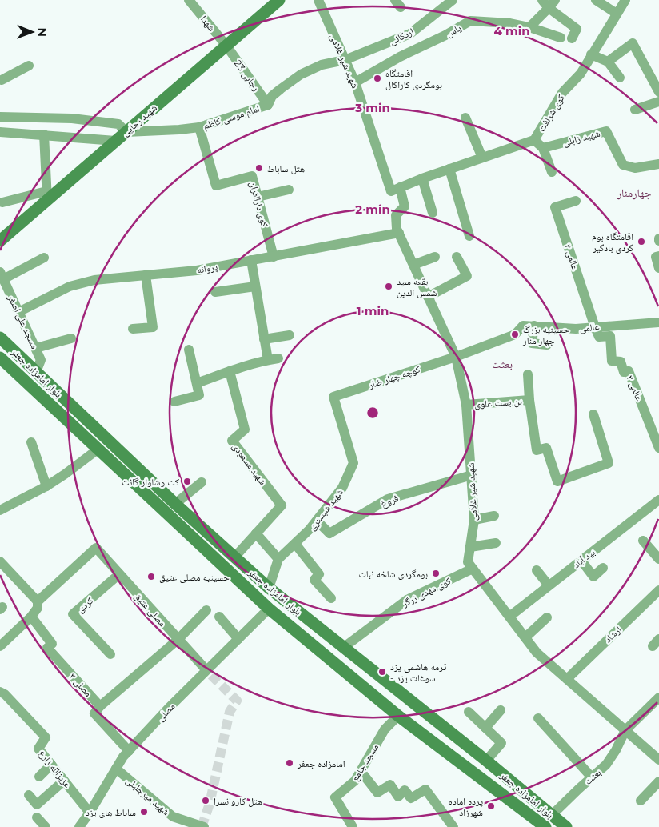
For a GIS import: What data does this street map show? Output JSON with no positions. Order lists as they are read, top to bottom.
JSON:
{
  "streets": {
    "main road": ["شهید رجایی", "بلوار امامزاده جعفر"],
    "street": [
      "شهدا",
      "یاس",
      "اردکانی",
      "شهید شیر غلامی",
      "رجایی 23",
      "کوی شرافت",
      "امام موسی کاظم",
      "شهید زابلی",
      "کوی دارالقران",
      "عالمی ۲",
      "پروانه",
      "مسجد علی اصغر",
      "عالمی",
      "کوچه چهار ضار",
      "عالمی ۳",
      "بن بست علوی",
      "شهید مسعودی",
      "فروغ",
      "شهید شبستری",
      "بید آباد",
      "کوی مهدی زرگر",
      "کردی",
      "مصلی عتیق",
      "ارشاد",
      "مصلی ۳",
      "مصلی",
      "مسجد جامع",
      "عزیزالله زارع",
      "بعثت",
      "شهید میرجلیلی"
    ]
  },
  "crossings": [
    ["شهدا", "رجایی 23"],
    ["شهدا", "شهید رجایی"],
    ["یاس", "شهید شیر غلامی"],
    ["اردکانی", "شهید شیر غلامی"],
    ["اردکانی", "امام موسی کاظم"],
    ["شهید شیر غلامی", "کوی شرافت"],
    ["شهید شیر غلامی", "امام موسی کاظم"],
    ["شهید شیر غلامی", "پروانه"],
    ["شهید شیر غلامی", "عالمی"],
    ["شهید شیر غلامی", "کوچه چهار ضار"],
    ["شهید شیر غلامی", "بن بست علوی"],
    ["شهید شیر غلامی", "فروغ"],
    ["شهید شیر غلامی", "بید آباد"],
    ["شهید شیر غلامی", "کوی مهدی زرگر"],
    ["شهید شیر غلامی", "ارشاد"],
    ["شهید شیر غلامی", "بعثت"],
    ["رجایی 23", "امام موسی کاظم"],
    ["رجایی 23", "شهید رجایی"],
    ["امام موسی کاظم", "شهید رجایی"],
    ["امام موسی کاظم", "کوی دارالقران"],
    ["کوی دارالقران", "پروانه"],
    ["عالمی ۲", "عالمی"],
    ["عالمی ۲", "عالمی ۳"],
    ["پروانه", "مسجد علی اصغر"],
    ["مسجد علی اصغر", "بلوار امامزاده جعفر"],
    ["عالمی", "کوچه چهار ضار"],
    ["عالمی", "عالمی ۳"],
    ["بلوار امامزاده جعفر", "شهید مسعودی"],
    ["بلوار امامزاده جعفر", "شهید شبستری"],
    ["بلوار امامزاده جعفر", "کوی مهدی زرگر"],
    ["بلوار امامزاده جعفر", "مصلی"],
    ["بلوار امامزاده جعفر", "مسجد جامع"],
    ["بلوار امامزاده جعفر", "بعثت"],
    ["کوچه چهار ضار", "شهید شبستری"],
    ["فروغ", "شهید شبستری"],
    ["کردی", "مصلی عتیق"],
    ["مصلی عتیق", "مصلی"],
    ["مصلی", "عزیزالله زارع"],
    ["مصلی", "شهید میرجلیلی"]
  ],
  "districts": ["چهارمنار", "بعثت"],
  "places": [
    "اقامتگاه بومگردی کاراکال",
    "هتل ساباط",
    "اقامتگاه بوم گردی بادگیر",
    "بقعه سید شمس الدین",
    "حسینیه بزرگ چهار منار",
    "کت وشلوار گانت",
    "بومگردی شاخه نبات",
    "حسینیه مصلی عتیق",
    "ترمه هاشمی یزد - سوغات یزد",
    "امامزاده جعفر",
    "هتل کاروانسرا",
    "پرده اماده شهرزاد",
    "ساباط های یزد"
  ],
  "north": "right",
  "rings": [
    "4 min",
    "3 min",
    "2 min",
    "1 min"
  ]
}
